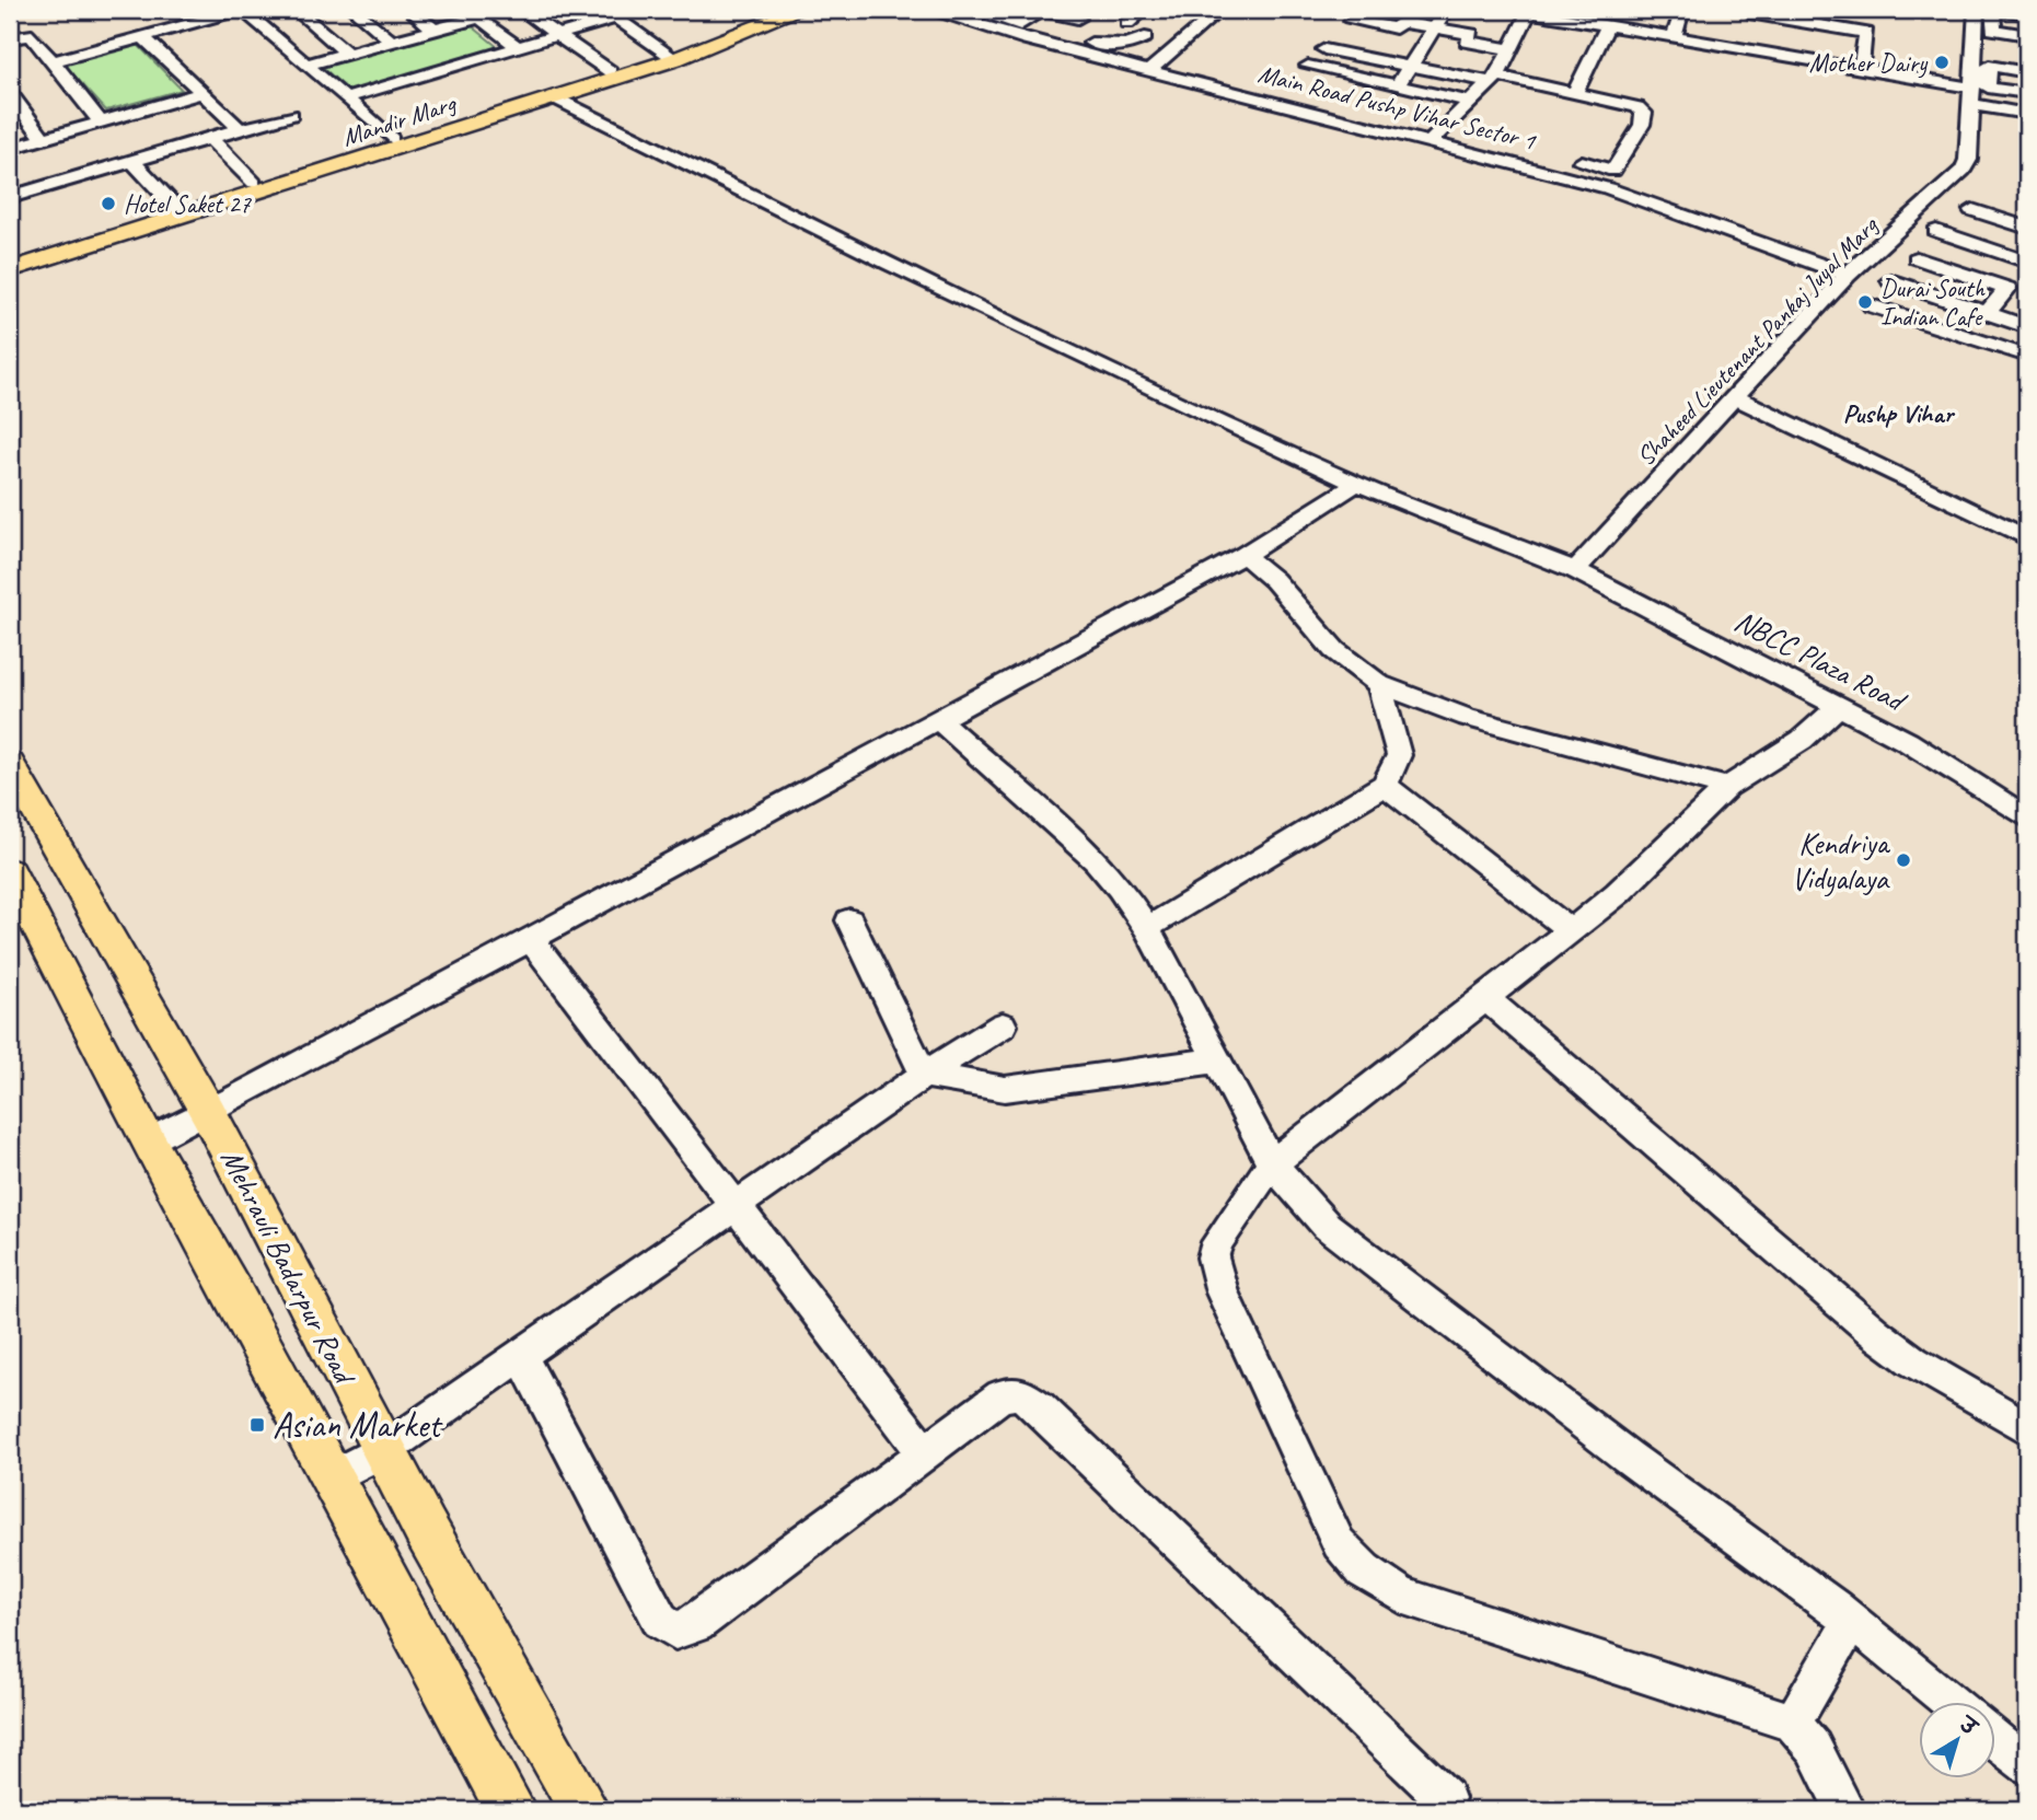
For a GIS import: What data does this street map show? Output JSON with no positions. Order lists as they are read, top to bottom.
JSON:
{
  "streets": {
    "main road": ["Mandir Marg", "Mehrauli Badarpur Road"],
    "street": ["Main Road Pushp Vihar Sector 1", "Shaheed Lieutenant Pankaj Juyal Marg", "NBCC Plaza Road"]
  },
  "crossings": [
    ["Main Road Pushp Vihar Sector 1", "Shaheed Lieutenant Pankaj Juyal Marg"],
    ["Mandir Marg", "NBCC Plaza Road"],
    ["Shaheed Lieutenant Pankaj Juyal Marg", "NBCC Plaza Road"]
  ],
  "districts": ["Pushp Vihar"],
  "places": {
    "other": [
      "Mother Dairy",
      "Hotel Saket 27",
      "Durai South Indian Cafe",
      "Kendriya Vidyalaya"
    ],
    "transit": ["Asian Market"]
  },
  "north": "top right"
}
